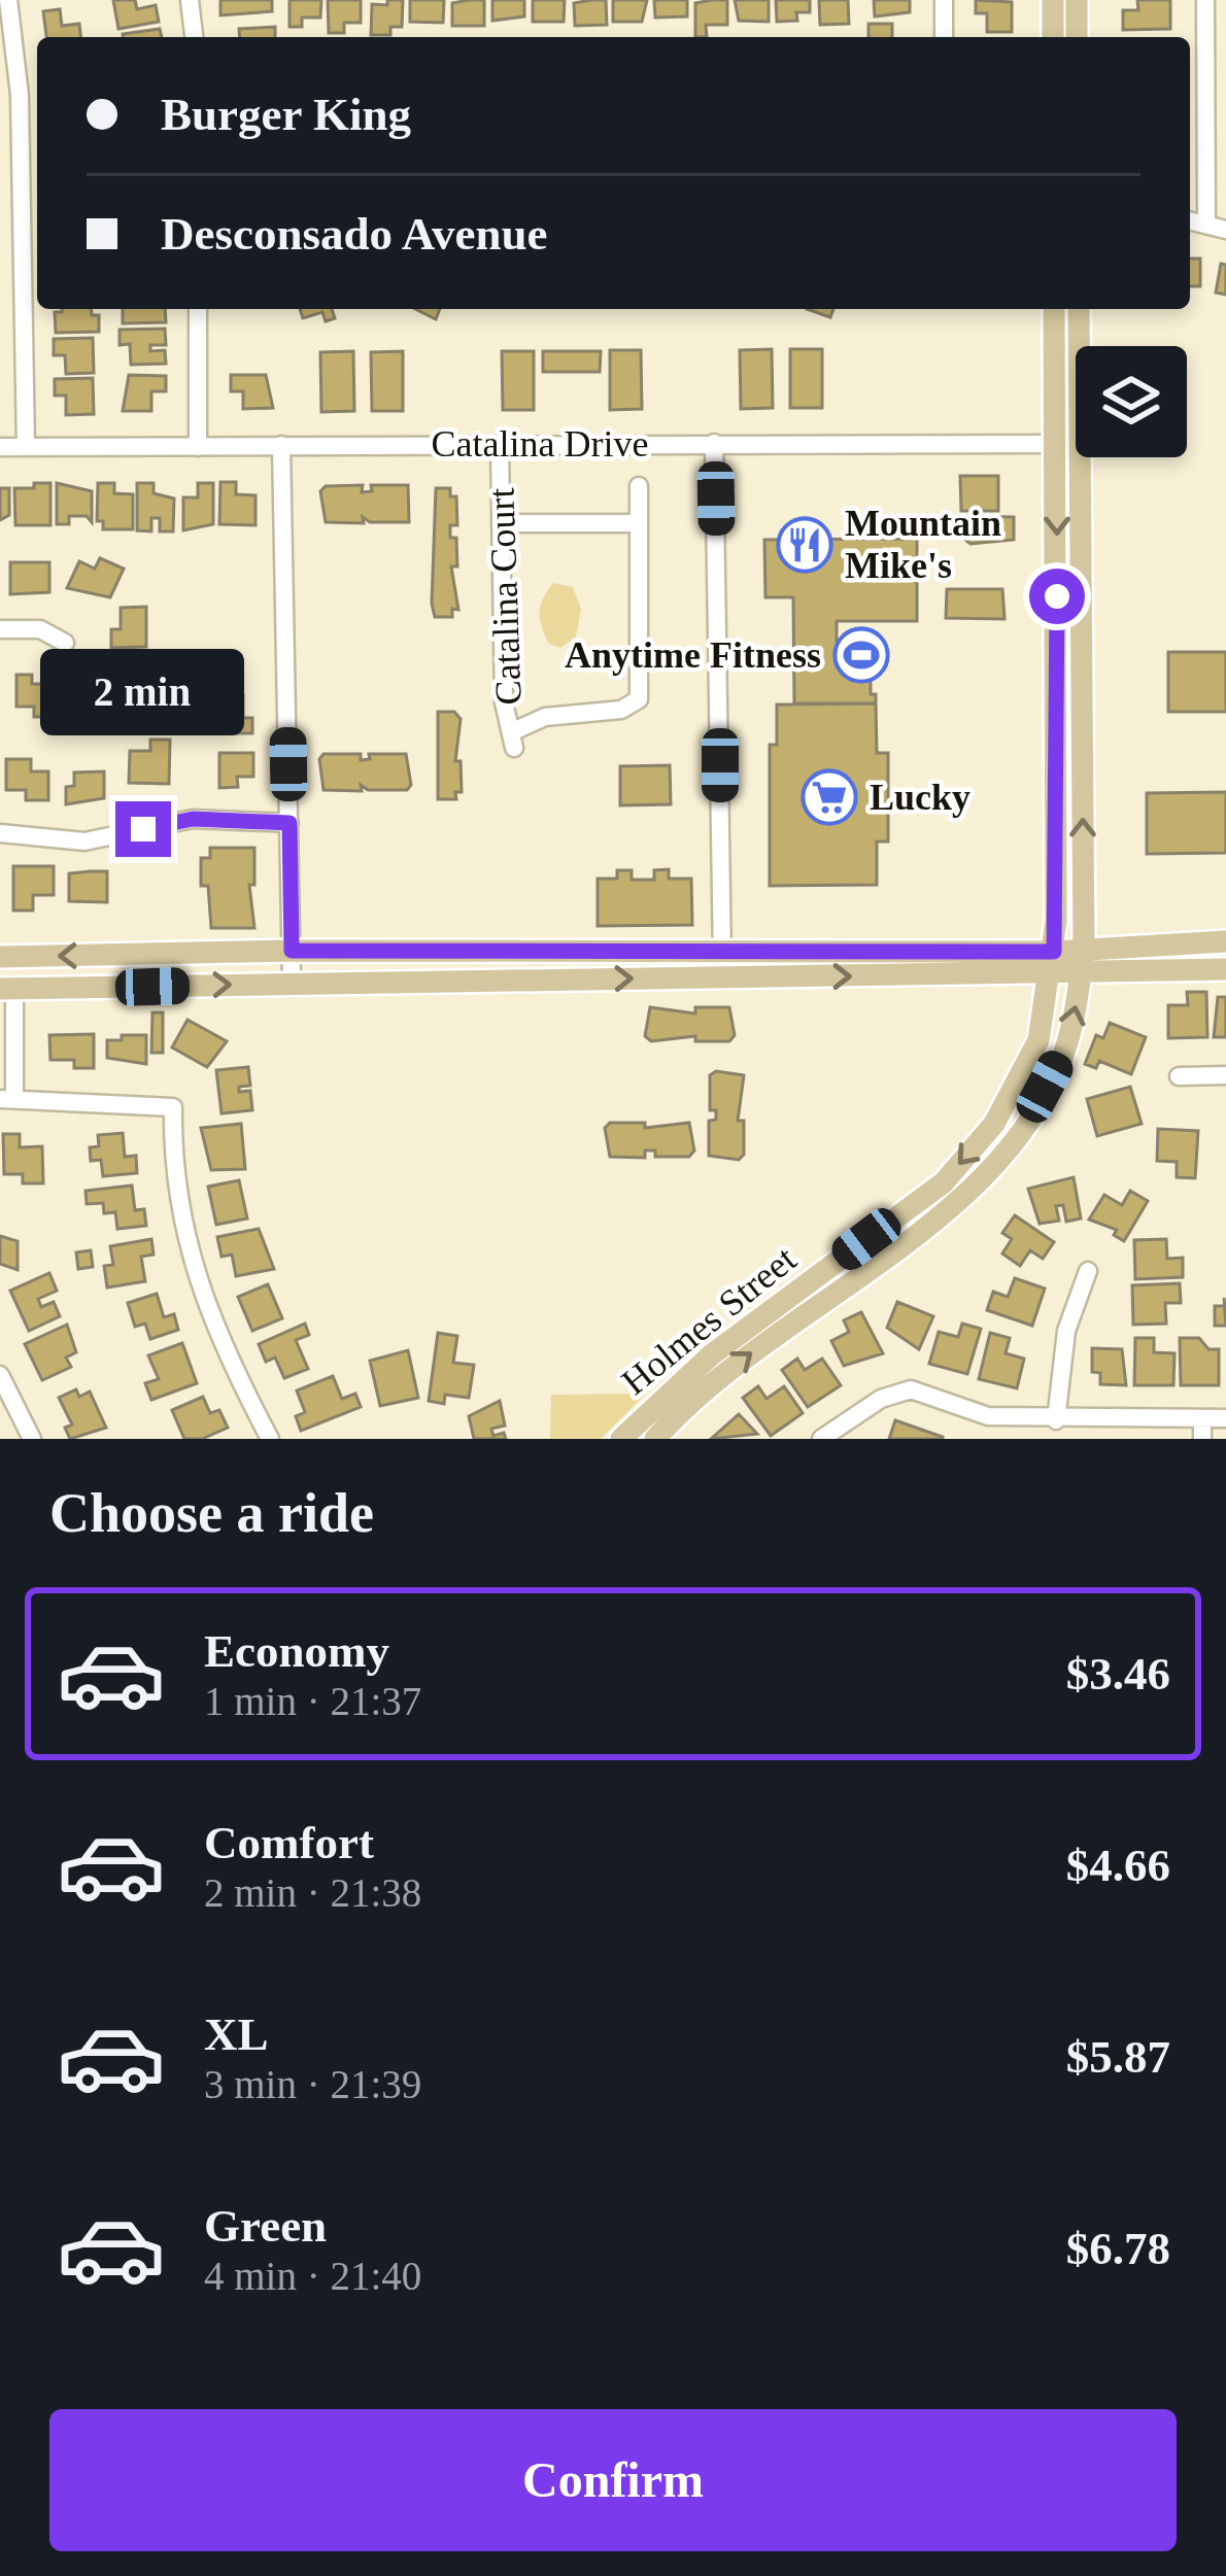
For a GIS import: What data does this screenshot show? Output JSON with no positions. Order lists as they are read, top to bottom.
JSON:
{
  "streets": {
    "main road": ["Holmes Street"],
    "street": ["Catalina Drive", "Catalina Court"]
  },
  "crossings": [
    ["Catalina Drive", "Catalina Court"],
    ["Catalina Drive", "Holmes Street"]
  ],
  "places": {
    "restaurant": ["Mountain Mike's"],
    "sports": ["Anytime Fitness"],
    "supermarket": ["Lucky"]
  },
  "page": {
    "banner": ["Burger King", "Desconsado Avenue"],
    "bubble": "2 min",
    "heading": "Choose a ride",
    "list": [
      {
        "name": "Economy",
        "note": "1 min · 21:37",
        "value": "$3.46"
      },
      {
        "name": "Comfort",
        "note": "2 min · 21:38",
        "value": "$4.66"
      },
      {
        "name": "XL",
        "note": "3 min · 21:39",
        "value": "$5.87"
      },
      {
        "name": "Green",
        "note": "4 min · 21:40",
        "value": "$6.78"
      }
    ],
    "buttons": "Confirm"
  }
}
